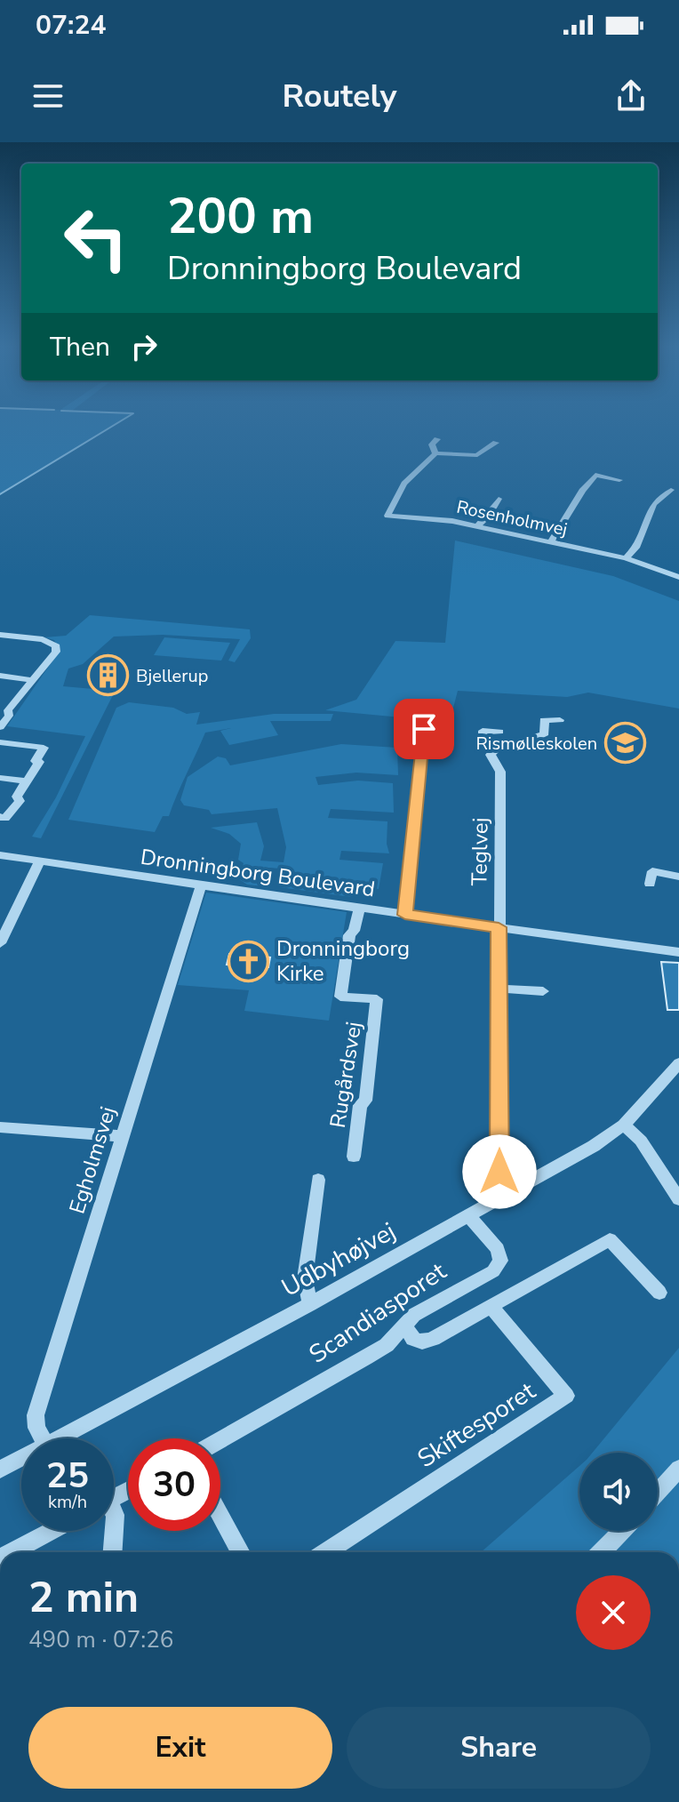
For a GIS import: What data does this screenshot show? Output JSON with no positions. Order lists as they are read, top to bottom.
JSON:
{
  "streets": {
    "street": [
      "Rosenholmvej",
      "Teglvej",
      "Dronningborg Boulevard",
      "Rugårdsvej",
      "Egholmsvej",
      "Udbyhøjvej",
      "Scandiasporet",
      "Skiftesporet"
    ]
  },
  "crossings": [
    ["Teglvej", "Dronningborg Boulevard"],
    ["Dronningborg Boulevard", "Rugårdsvej"],
    ["Dronningborg Boulevard", "Egholmsvej"],
    ["Udbyhøjvej", "Scandiasporet"]
  ],
  "places": {
    "building": ["Bjellerup"],
    "school or university": ["Rismølleskolen"],
    "church": ["Dronningborg Kirke"]
  },
  "page": {
    "status": "07:24",
    "header": "Routely",
    "turn": ["200 m", "Dronningborg Boulevard"],
    "then": "Then",
    "speed": "25 km/h",
    "limit": "30",
    "heading": ["2 min", "490 m · 07:26"],
    "buttons": ["Exit", "Share"]
  }
}
